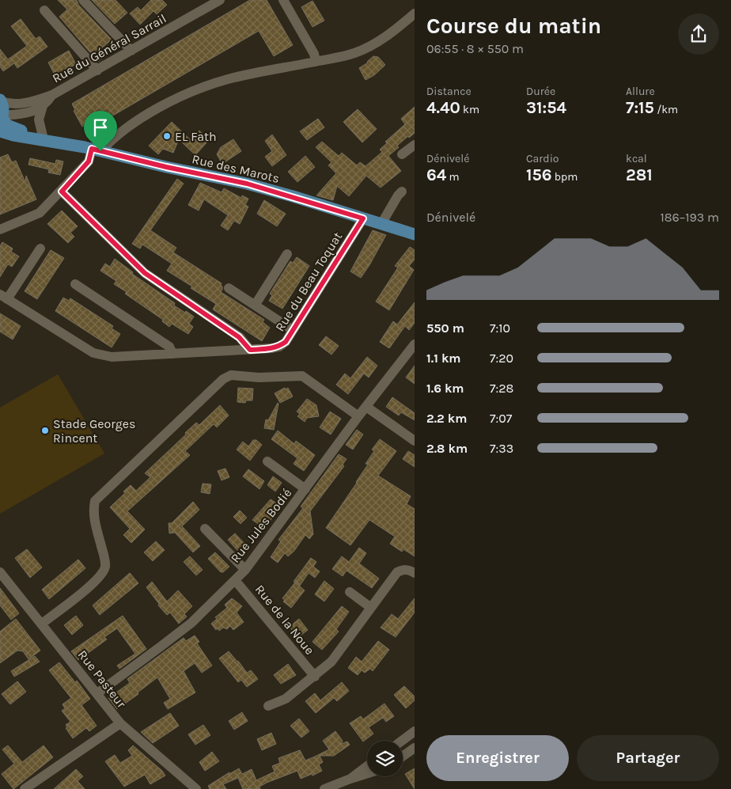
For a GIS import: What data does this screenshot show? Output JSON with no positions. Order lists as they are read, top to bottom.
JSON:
{
  "streets": {
    "main road": ["Rue des Marots"],
    "street": [
      "Rue du Général Sarrail",
      "Rue du Beau Toquat",
      "Rue Jules Bodié",
      "Rue de la Noue",
      "Rue Pasteur"
    ]
  },
  "crossings": [
    ["Rue du Général Sarrail", "Rue des Marots"],
    ["Rue des Marots", "Rue du Beau Toquat"],
    ["Rue Jules Bodié", "Rue de la Noue"],
    ["Rue Jules Bodié", "Rue Pasteur"]
  ],
  "places": ["EL Fath", "Stade Georges Rincent"],
  "page": {
    "heading": ["Course du matin", "06:55 · 8 × 550 m"],
    "stats": [
      ["Distance", "4.40 km"],
      ["Durée", "31:54"],
      ["Allure", "7:15 /km"],
      ["Dénivelé", "64 m"],
      ["Cardio", "156 bpm"],
      ["kcal", "281"]
    ],
    "chart": ["Dénivelé", "186–193 m"],
    "list": [
      {
        "name": "550 m",
        "note": "7:10"
      },
      {
        "name": "1.1 km",
        "note": "7:20"
      },
      {
        "name": "1.6 km",
        "note": "7:28"
      },
      {
        "name": "2.2 km",
        "note": "7:07"
      },
      {
        "name": "2.8 km",
        "note": "7:33"
      }
    ],
    "buttons": ["Enregistrer", "Partager"]
  }
}
